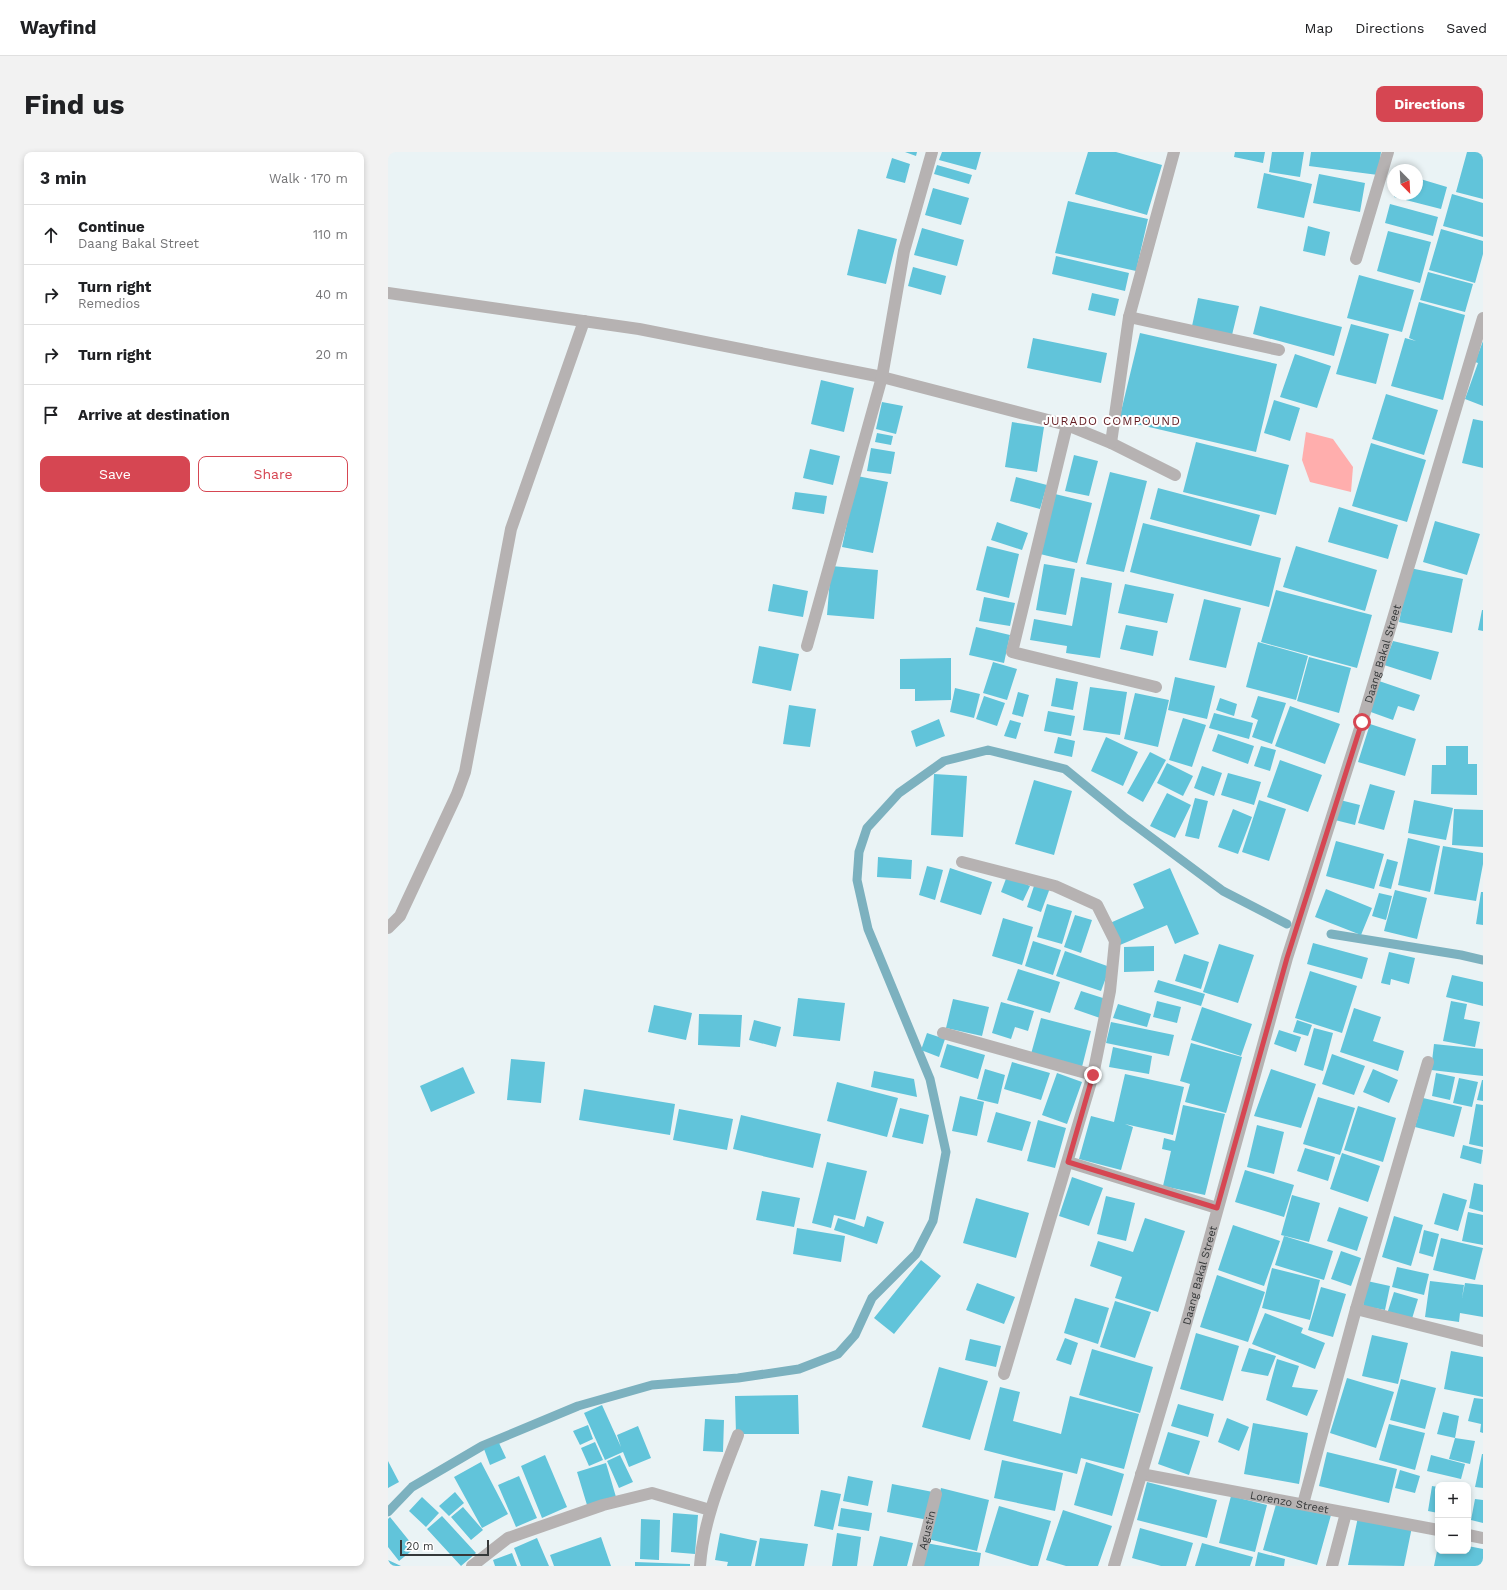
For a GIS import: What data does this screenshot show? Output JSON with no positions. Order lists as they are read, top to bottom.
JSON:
{
  "streets": {
    "street": ["Daang Bakal Street", "Lorenzo Street", "Agustin"]
  },
  "crossings": [
    ["Daang Bakal Street", "Lorenzo Street"]
  ],
  "districts": ["JURADO COMPOUND"],
  "scale_bar": "20 m",
  "north": "bottom right",
  "page": {
    "header": "Wayfind",
    "nav": ["Map", "Directions", "Saved"],
    "buttons": [
      "Directions",
      ["Save", "Share"]
    ],
    "title": "Find us",
    "heading": ["3 min", "Walk · 170 m"],
    "list": [
      ["Continue", "Daang Bakal Street", "110 m"],
      ["Turn right", "Remedios", "40 m"],
      ["Turn right", "20 m"],
      "Arrive at destination"
    ],
    "map_buttons": ["+", "−"],
    "scale": "20 m"
  }
}
